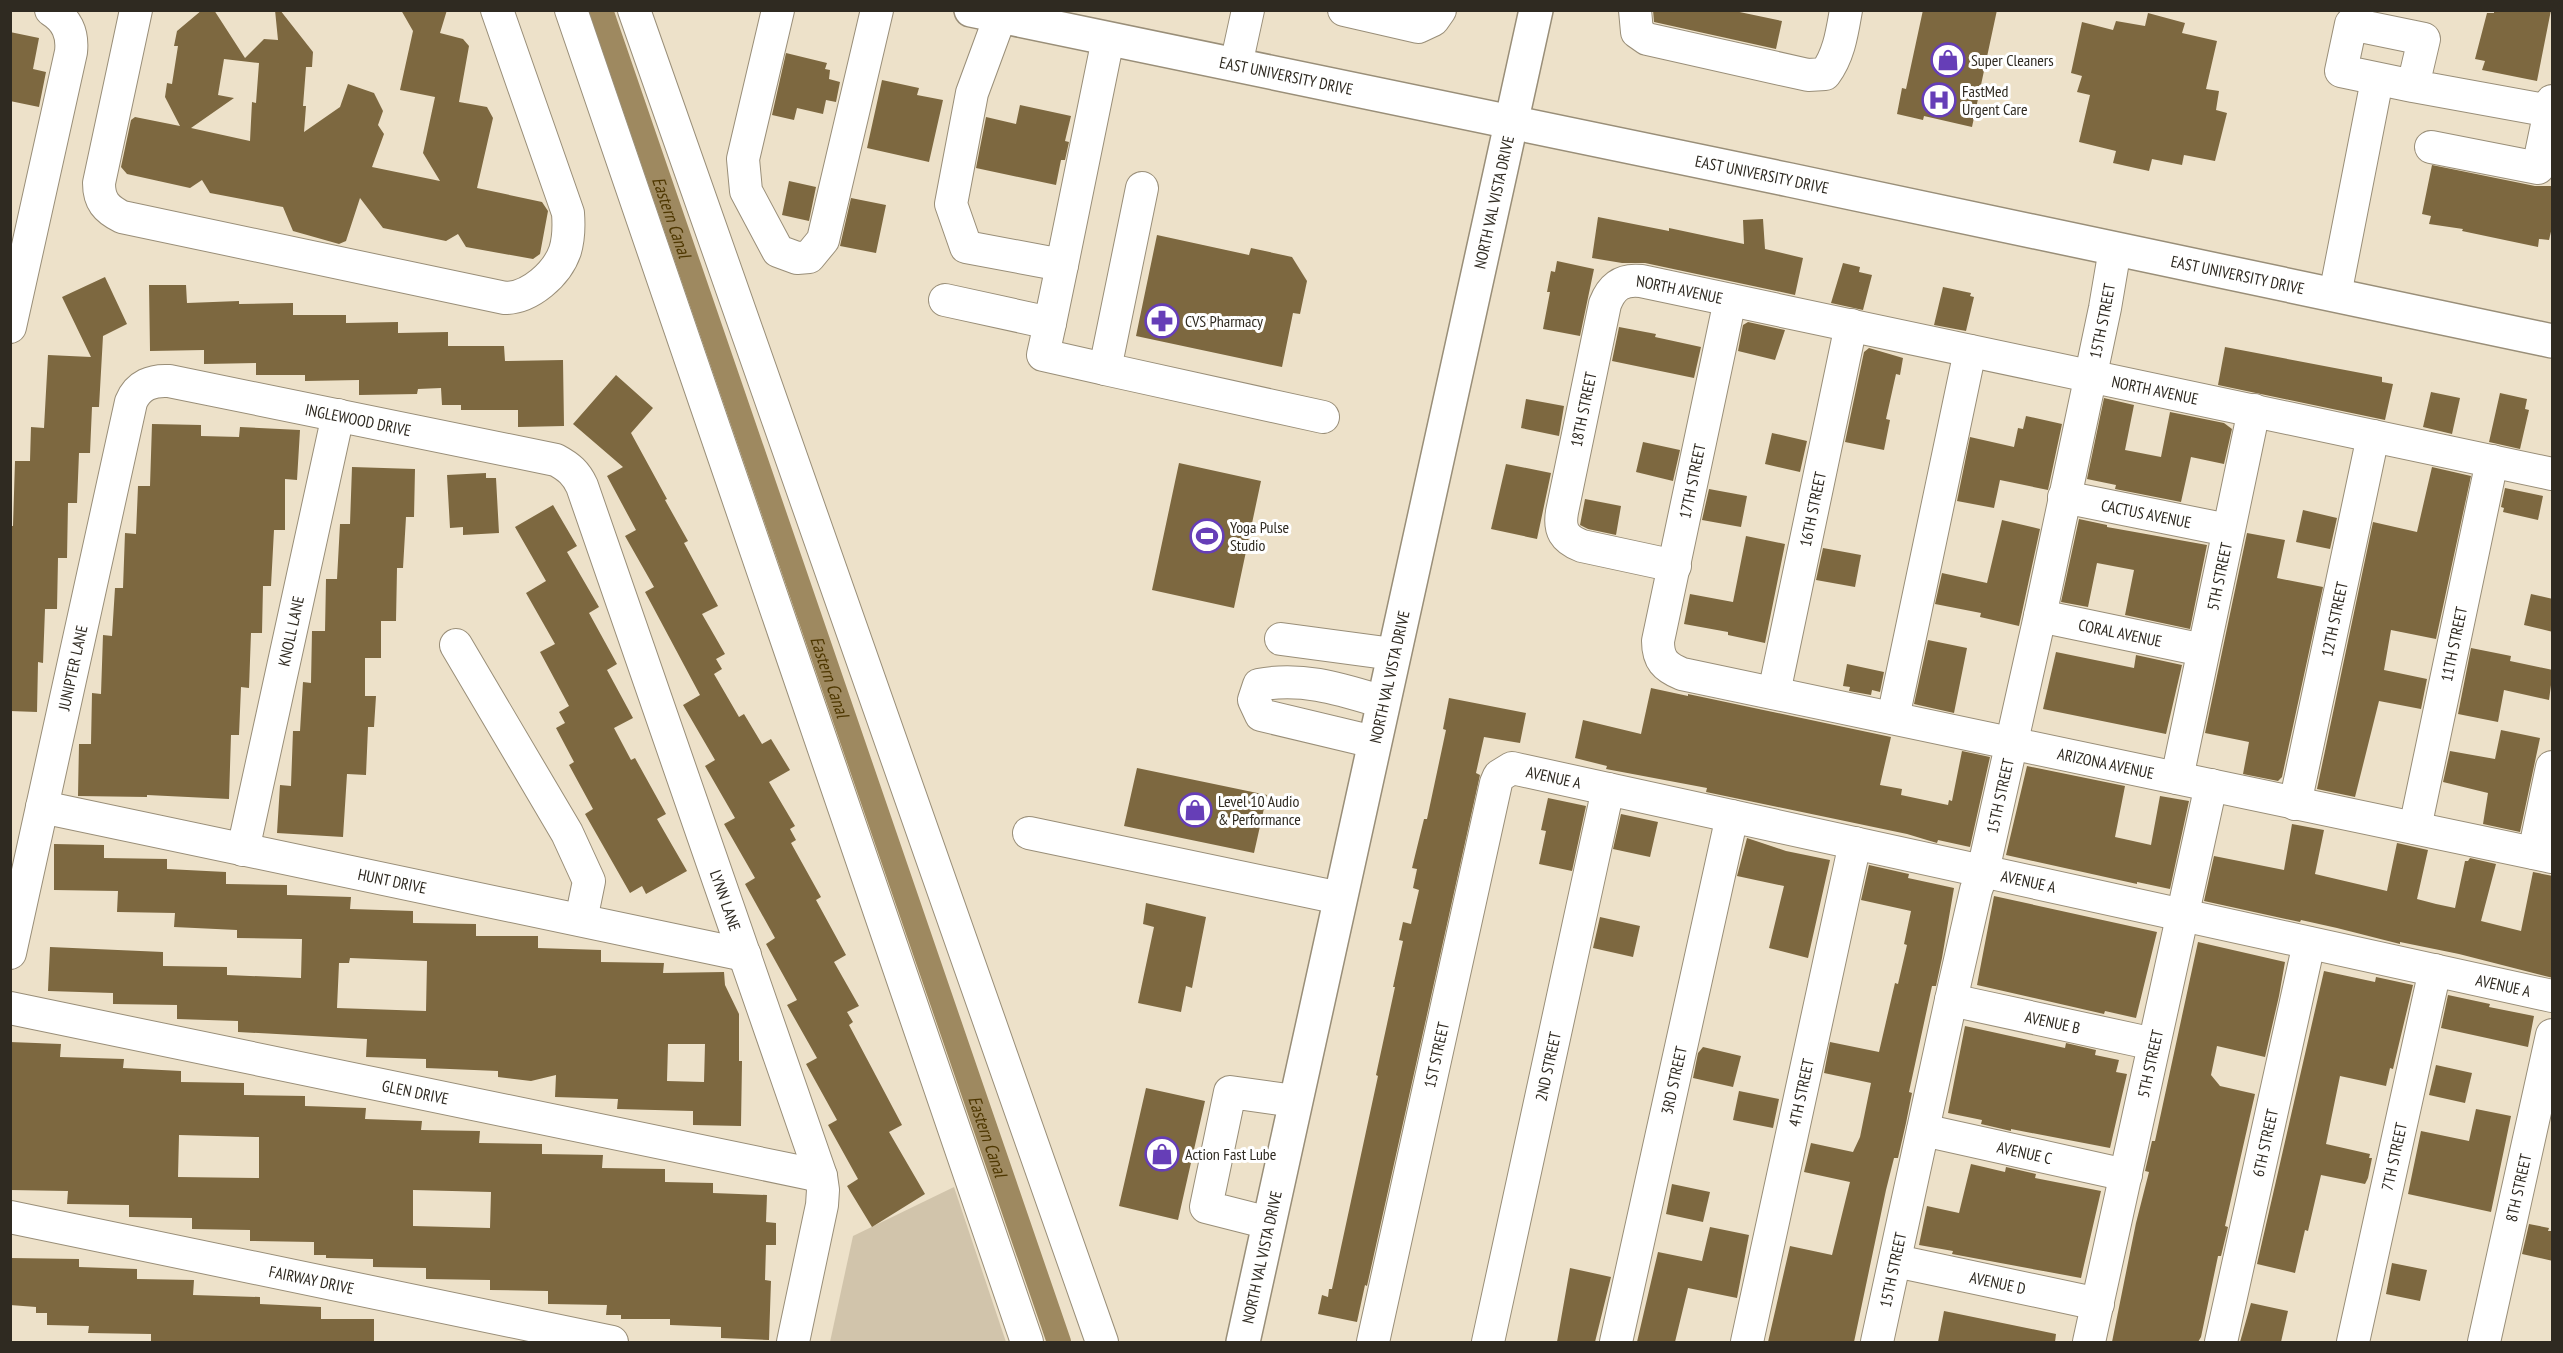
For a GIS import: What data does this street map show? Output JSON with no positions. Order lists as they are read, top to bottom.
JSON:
{
  "streets": {
    "main road": ["EAST UNIVERSITY DRIVE", "NORTH VAL VISTA DRIVE"],
    "lane": [
      "NORTH AVENUE",
      "15TH STREET",
      "18TH STREET",
      "INGLEWOOD DRIVE",
      "17TH STREET",
      "16TH STREET",
      "CACTUS AVENUE",
      "5TH STREET",
      "12TH STREET",
      "KNOLL LANE",
      "CORAL AVENUE",
      "11TH STREET",
      "JUNIPTER LANE",
      "ARIZONA AVENUE",
      "AVENUE A",
      "HUNT DRIVE",
      "LYNN LANE",
      "AVENUE B",
      "1ST STREET",
      "2ND STREET",
      "3RD STREET",
      "GLEN DRIVE",
      "4TH STREET",
      "6TH STREET",
      "AVENUE C",
      "7TH STREET",
      "8TH STREET",
      "FAIRWAY DRIVE",
      "AVENUE D"
    ]
  },
  "crossings": [
    ["EAST UNIVERSITY DRIVE", "NORTH VAL VISTA DRIVE"],
    ["EAST UNIVERSITY DRIVE", "15TH STREET"],
    ["NORTH AVENUE", "15TH STREET"],
    ["NORTH AVENUE", "18TH STREET"],
    ["NORTH AVENUE", "17TH STREET"],
    ["NORTH AVENUE", "16TH STREET"],
    ["NORTH AVENUE", "5TH STREET"],
    ["NORTH AVENUE", "12TH STREET"],
    ["NORTH AVENUE", "11TH STREET"],
    ["15TH STREET", "CACTUS AVENUE"],
    ["15TH STREET", "CORAL AVENUE"],
    ["15TH STREET", "ARIZONA AVENUE"],
    ["15TH STREET", "AVENUE A"],
    ["15TH STREET", "AVENUE B"],
    ["15TH STREET", "AVENUE C"],
    ["15TH STREET", "AVENUE D"],
    ["18TH STREET", "17TH STREET"],
    ["INGLEWOOD DRIVE", "KNOLL LANE"],
    ["INGLEWOOD DRIVE", "JUNIPTER LANE"],
    ["INGLEWOOD DRIVE", "LYNN LANE"],
    ["17TH STREET", "ARIZONA AVENUE"],
    ["16TH STREET", "ARIZONA AVENUE"],
    ["CACTUS AVENUE", "5TH STREET"],
    ["5TH STREET", "CORAL AVENUE"],
    ["5TH STREET", "ARIZONA AVENUE"],
    ["5TH STREET", "AVENUE A"],
    ["5TH STREET", "AVENUE B"],
    ["5TH STREET", "AVENUE C"],
    ["5TH STREET", "AVENUE D"],
    ["12TH STREET", "ARIZONA AVENUE"],
    ["KNOLL LANE", "HUNT DRIVE"],
    ["11TH STREET", "ARIZONA AVENUE"],
    ["JUNIPTER LANE", "HUNT DRIVE"],
    ["AVENUE A", "1ST STREET"],
    ["AVENUE A", "2ND STREET"],
    ["AVENUE A", "3RD STREET"],
    ["AVENUE A", "4TH STREET"],
    ["AVENUE A", "6TH STREET"],
    ["AVENUE A", "7TH STREET"],
    ["HUNT DRIVE", "LYNN LANE"],
    ["LYNN LANE", "GLEN DRIVE"]
  ],
  "water": ["Eastern Canal"],
  "places": {
    "shop": ["Super Cleaners", "Level 10 Audio & Performance", "Action Fast Lube"],
    "hospital": ["FastMed Urgent Care"],
    "pharmacy": ["CVS Pharmacy"],
    "sports": ["Yoga Pulse Studio"]
  }
}
